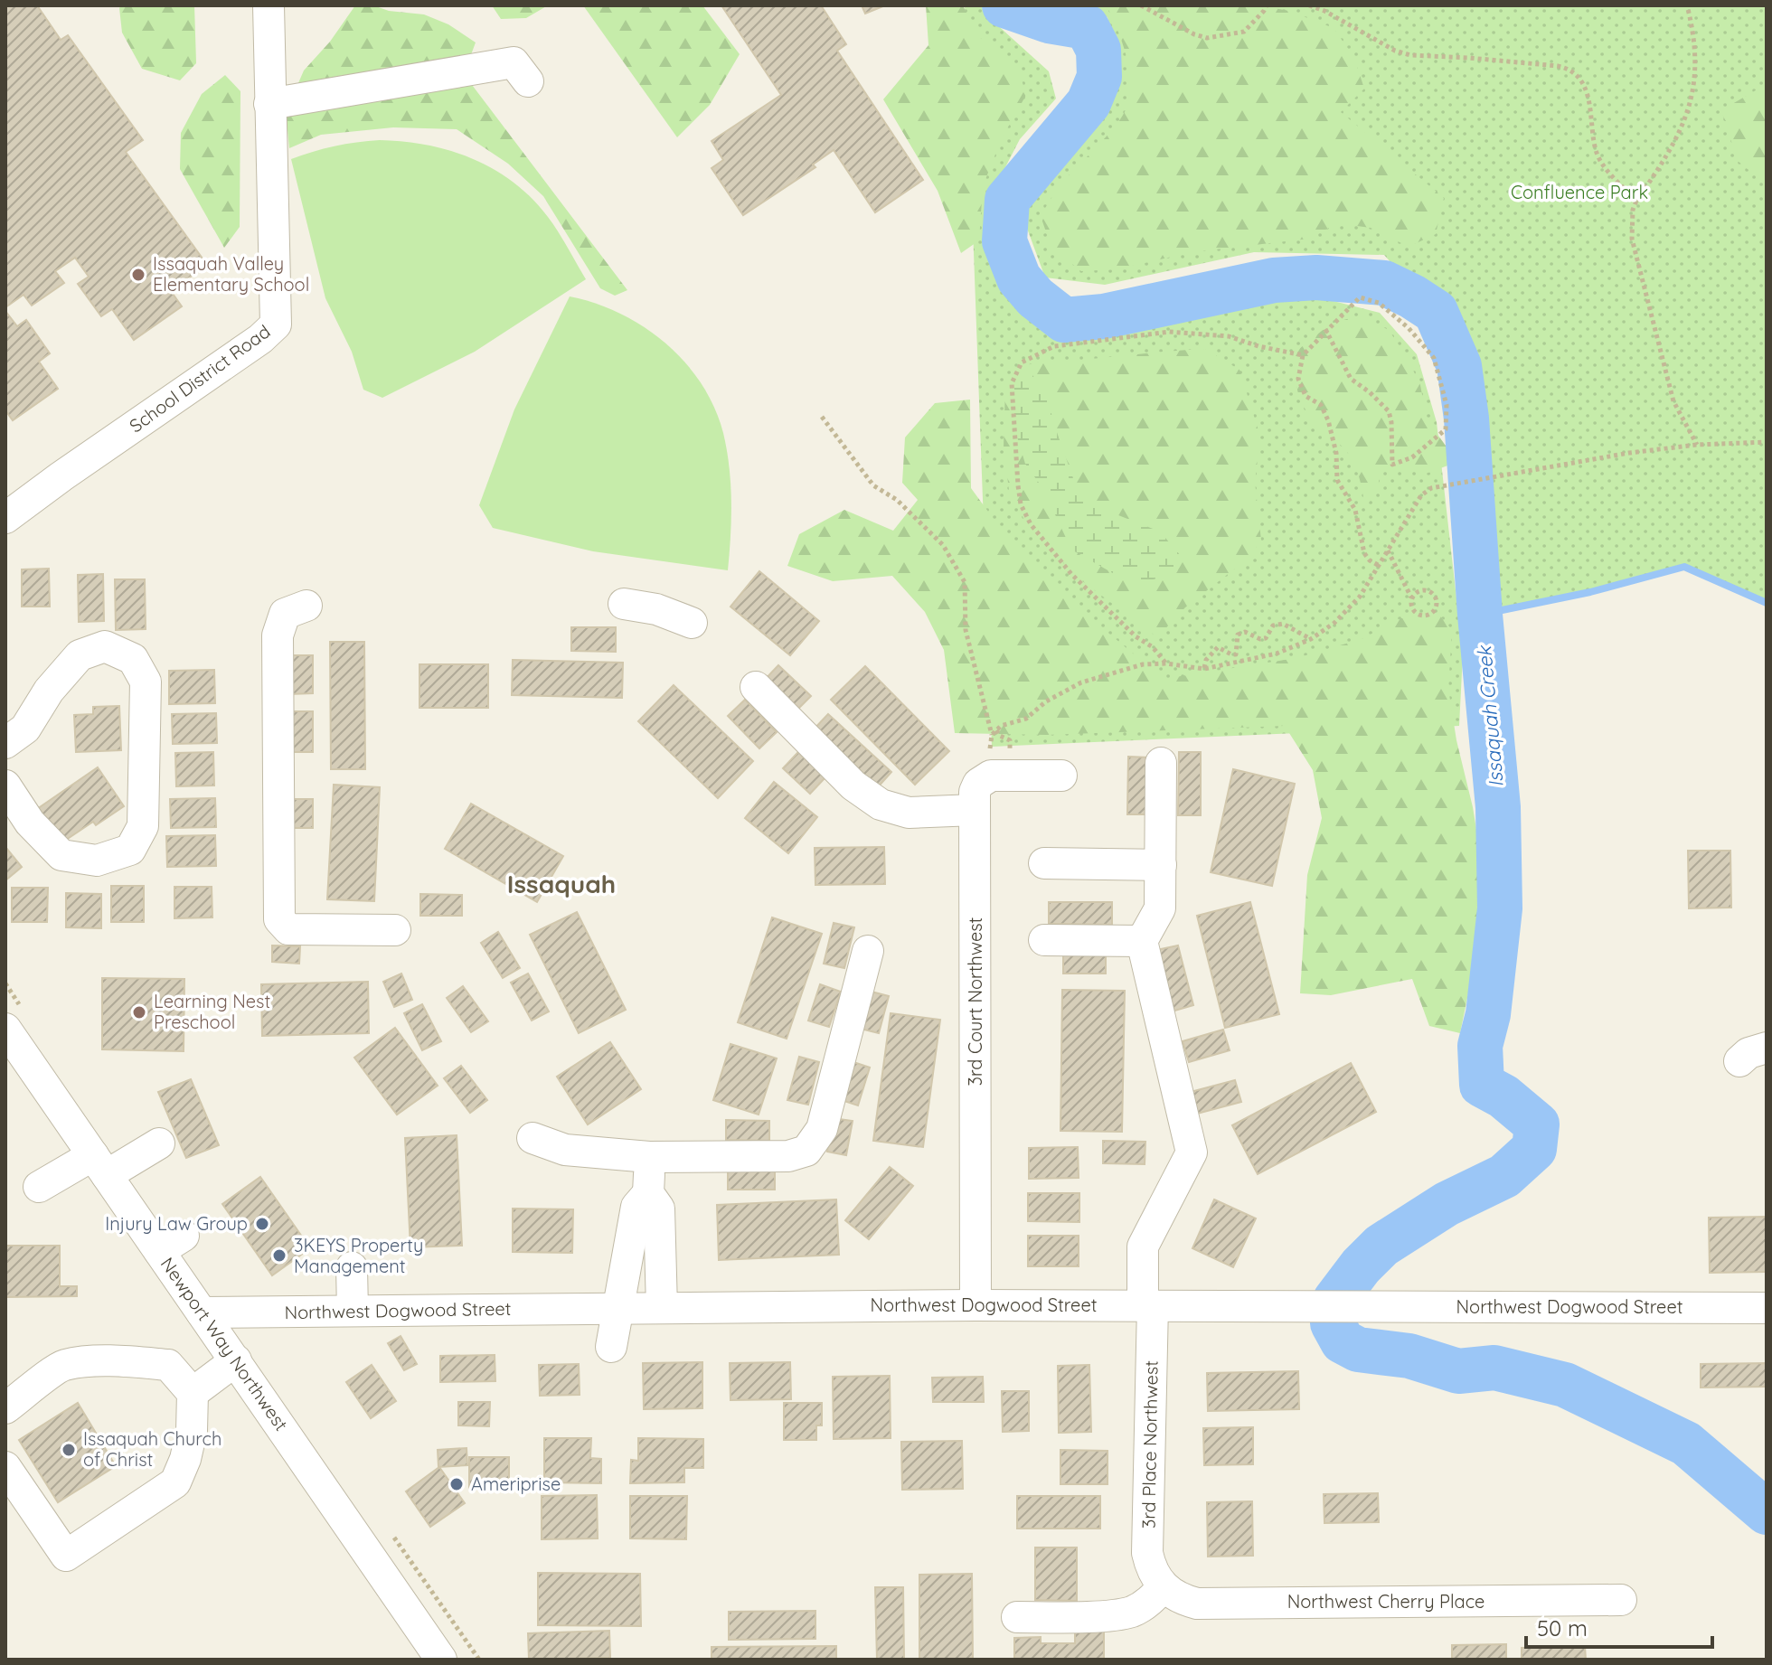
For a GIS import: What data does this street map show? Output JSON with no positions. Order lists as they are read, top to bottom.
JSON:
{
  "streets": {
    "street": [
      "School District Road",
      "3rd Court Northwest",
      "Northwest Dogwood Street",
      "Newport Way Northwest",
      "3rd Place Northwest",
      "Northwest Cherry Place"
    ]
  },
  "crossings": [
    ["3rd Court Northwest", "Northwest Dogwood Street"],
    ["Northwest Dogwood Street", "Newport Way Northwest"],
    ["Northwest Dogwood Street", "3rd Place Northwest"],
    ["3rd Place Northwest", "Northwest Cherry Place"]
  ],
  "districts": ["Issaquah"],
  "water": ["Issaquah Creek"],
  "parks": ["Confluence Park"],
  "places": [
    "Issaquah Valley Elementary School",
    "Learning Nest Preschool",
    "Injury Law Group",
    "3KEYS Property Management",
    "Issaquah Church of Christ",
    "Ameriprise"
  ],
  "scale_bar": "50 m"
}
